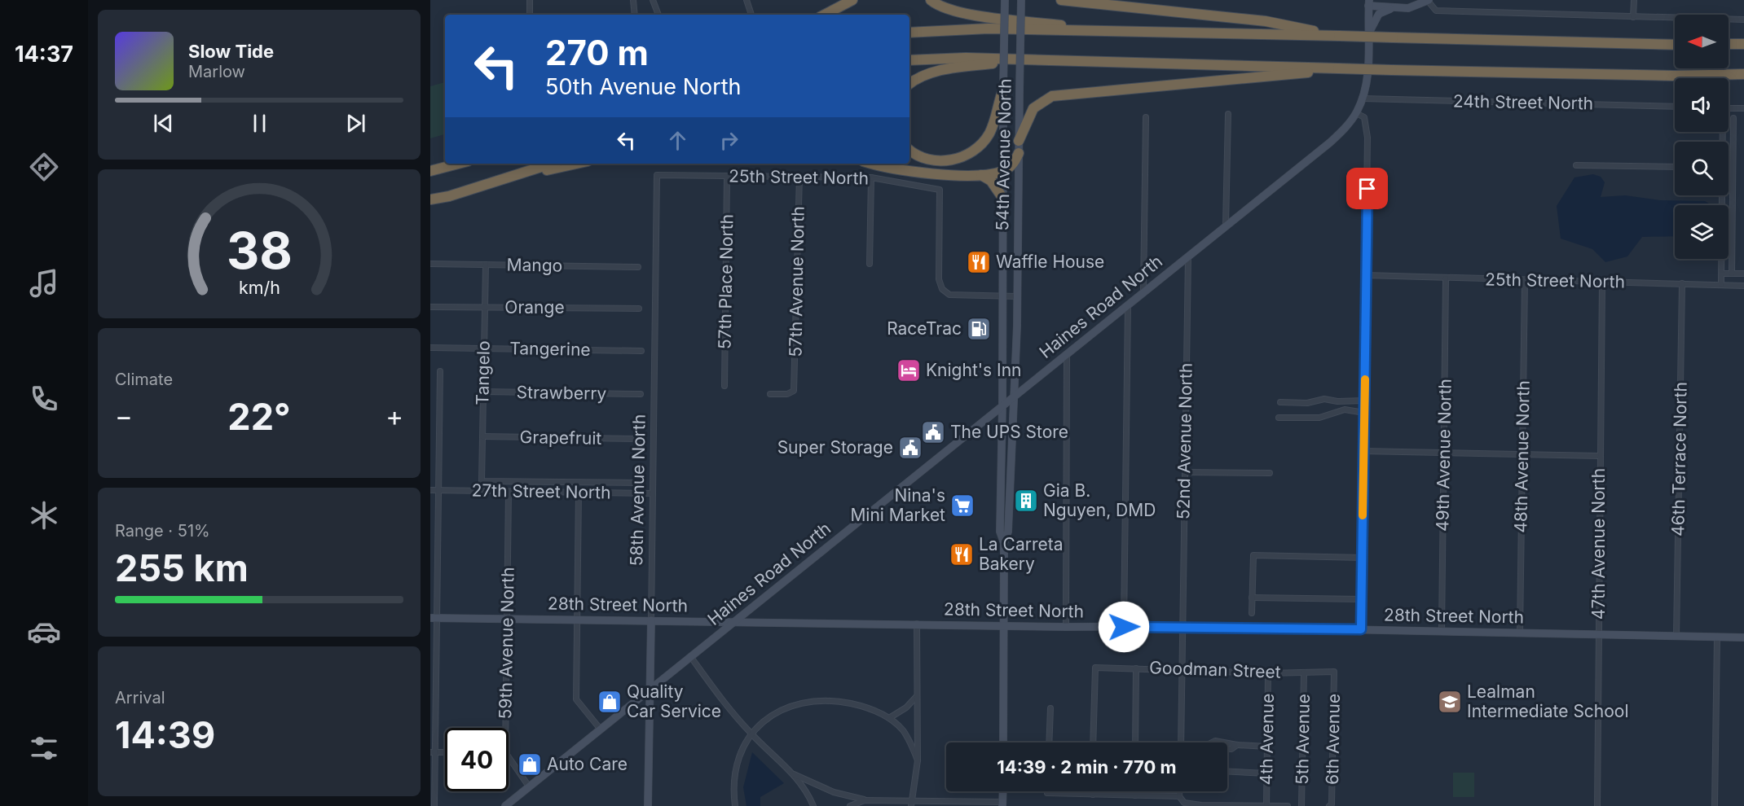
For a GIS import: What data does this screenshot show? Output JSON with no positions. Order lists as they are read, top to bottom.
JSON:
{
  "streets": {
    "street": [
      "24th Street North",
      "54th Avenue North",
      "25th Street North",
      "Mango",
      "57th Place North",
      "57th Avenue North",
      "Haines Road North",
      "Orange",
      "Tangerine",
      "Tangelo",
      "Strawberry",
      "Grapefruit",
      "52nd Avenue North",
      "49th Avenue North",
      "48th Avenue North",
      "46th Terrace North",
      "58th Avenue North",
      "27th Street North",
      "47th Avenue North",
      "28th Street North",
      "59th Avenue North",
      "Goodman Street",
      "4th Avenue",
      "5th Avenue",
      "6th Avenue"
    ]
  },
  "crossings": [
    ["24th Street North", "Haines Road North"],
    ["54th Avenue North", "25th Street North"],
    ["54th Avenue North", "Haines Road North"],
    ["54th Avenue North", "28th Street North"],
    ["25th Street North", "57th Place North"],
    ["25th Street North", "57th Avenue North"],
    ["25th Street North", "49th Avenue North"],
    ["25th Street North", "48th Avenue North"],
    ["25th Street North", "46th Terrace North"],
    ["25th Street North", "58th Avenue North"],
    ["25th Street North", "47th Avenue North"],
    ["Mango", "Tangelo"],
    ["Haines Road North", "52nd Avenue North"],
    ["Haines Road North", "58th Avenue North"],
    ["Haines Road North", "28th Street North"],
    ["Orange", "Tangelo"],
    ["Tangerine", "Tangelo"],
    ["Tangelo", "Strawberry"],
    ["Tangelo", "Grapefruit"],
    ["52nd Avenue North", "28th Street North"],
    ["52nd Avenue North", "Goodman Street"],
    ["49th Avenue North", "28th Street North"],
    ["48th Avenue North", "28th Street North"],
    ["46th Terrace North", "28th Street North"],
    ["58th Avenue North", "27th Street North"],
    ["58th Avenue North", "28th Street North"],
    ["27th Street North", "59th Avenue North"],
    ["47th Avenue North", "28th Street North"],
    ["28th Street North", "59th Avenue North"],
    ["Goodman Street", "4th Avenue"],
    ["Goodman Street", "5th Avenue"],
    ["Goodman Street", "6th Avenue"]
  ],
  "places": {
    "restaurant": ["Waffle House", "La Carreta Bakery"],
    "fuel station": ["RaceTrac"],
    "hotel": ["Knight's Inn"],
    "public building": ["The UPS Store", "Super Storage"],
    "building": ["Gia B. Nguyen, DMD"],
    "supermarket": ["Nina's Mini Market"],
    "shop": ["Quality Car Service", "Auto Care"],
    "school or university": ["Lealman Intermediate School"]
  },
  "north": "left",
  "page": {
    "tabs": "14:37",
    "turn": ["270 m", "50th Avenue North"],
    "song": ["Slow Tide", "Marlow"],
    "tile": [
      "Climate",
      ["Range · 51%", "255 km"],
      ["Arrival", "14:39"]
    ],
    "heat": ["−", "22°", "+"],
    "limit": "40",
    "trip": "14:39 · 2 min · 770 m",
    "gauge": ["38", "km/h"]
  }
}
